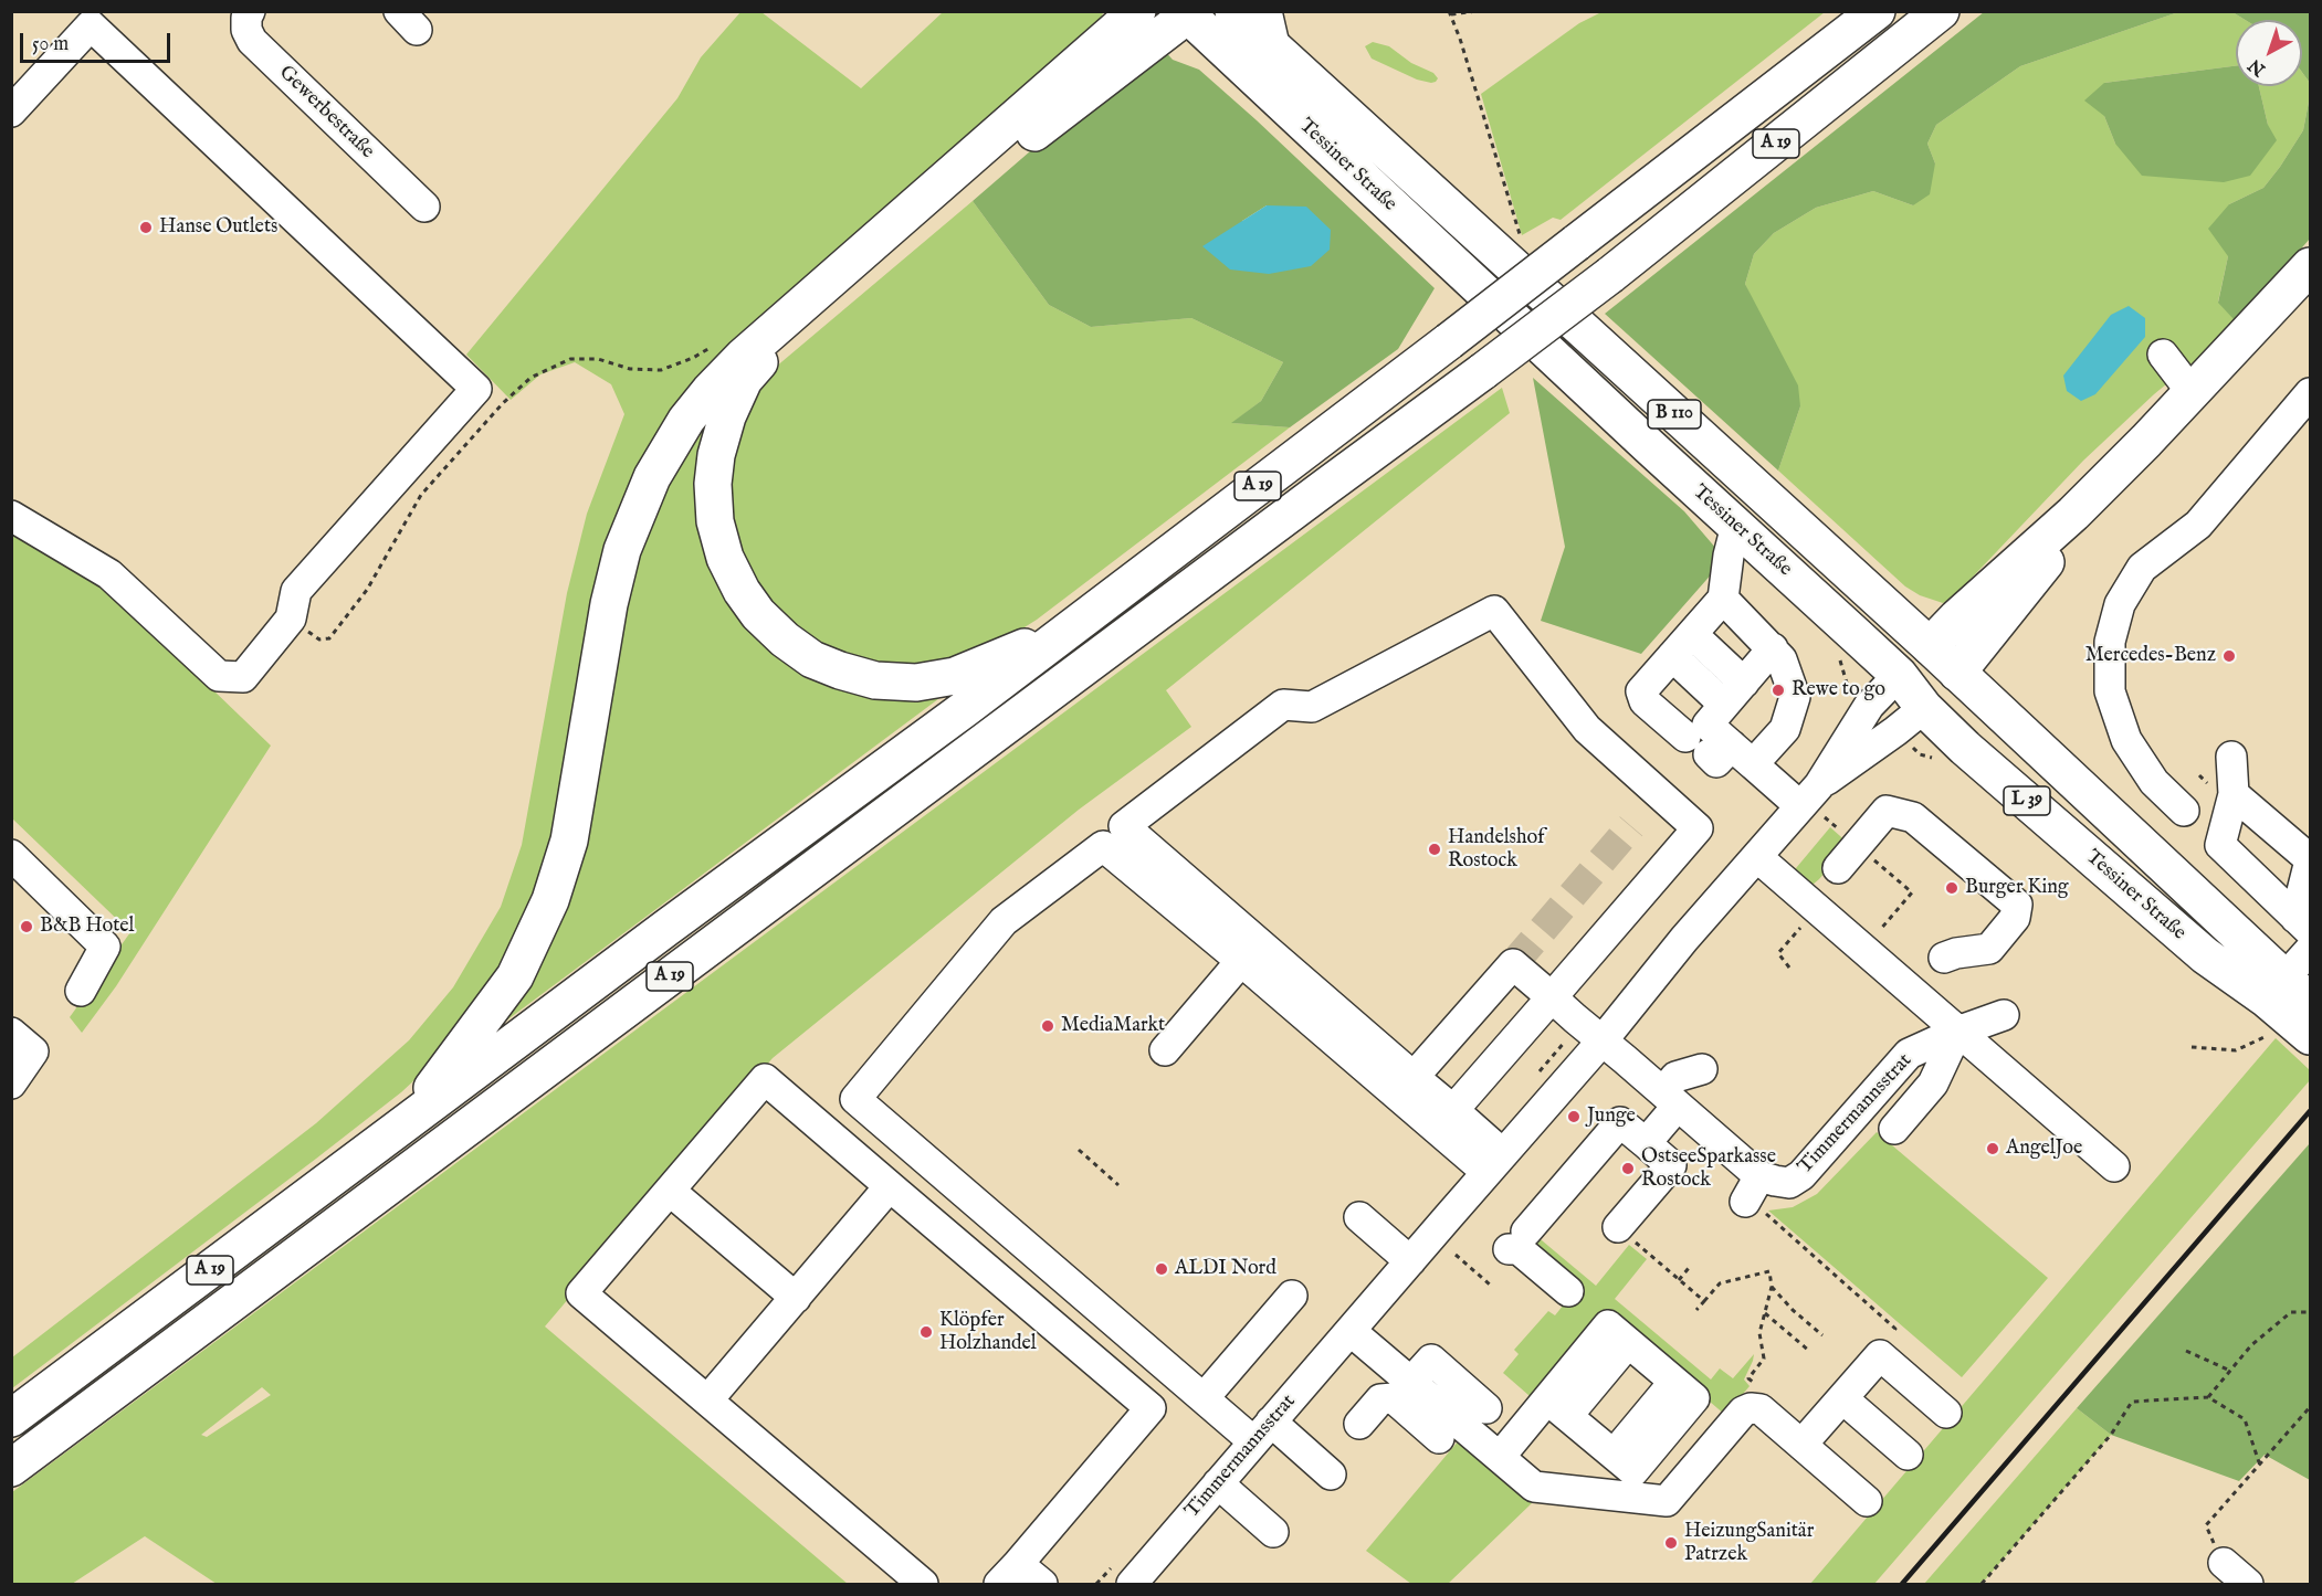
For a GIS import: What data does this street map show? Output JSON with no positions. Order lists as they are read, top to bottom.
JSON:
{
  "streets": {
    "main road": [
      "A 19",
      "Tessiner Straße",
      "B 110",
      "L 39",
      "Timmermannsstrat"
    ],
    "street": ["Gewerbestraße"]
  },
  "crossings": [
    ["Tessiner Straße", "Timmermannsstrat"]
  ],
  "places": [
    "Hanse Outlets",
    "Mercedes-Benz",
    "Rewe to go",
    "Handelshof Rostock",
    "Burger King",
    "B&B Hotel",
    "MediaMarkt",
    "Junge",
    "AngelJoe",
    "OstseeSparkasse Rostock",
    "ALDI Nord",
    "Klöpfer Holzhandel",
    "HeizungSanitär Patrzek"
  ],
  "scale_bar": "50 m",
  "north": "bottom left"
}
